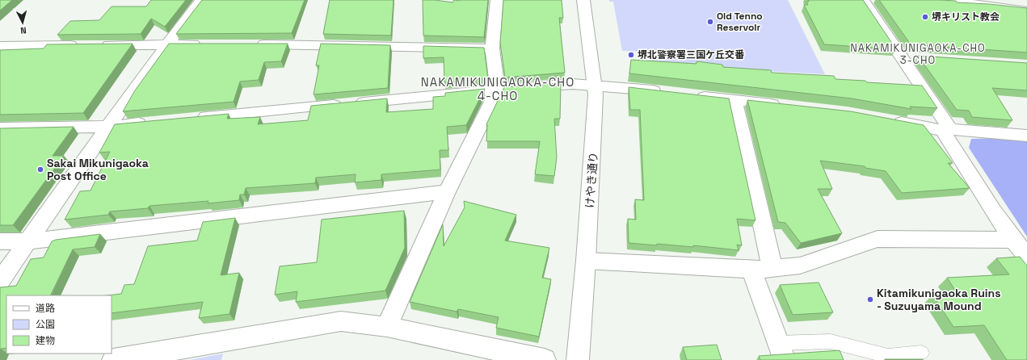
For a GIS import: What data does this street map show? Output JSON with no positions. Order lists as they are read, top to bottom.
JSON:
{
  "streets": {
    "street": ["けやき通り"]
  },
  "districts": ["NAKAMIKUNIGAOKA-CHO 3-CHO", "NAKAMIKUNIGAOKA-CHO 4-CHO"],
  "places": [
    "堺キリスト教会",
    "Old Tenno Reservoir",
    "堺北警察署三国ケ丘交番",
    "Sakai Mikunigaoka Post Office",
    "Kitamikunigaoka Ruins - Suzuyama Mound"
  ],
  "legend": ["道路", "公園", "建物"],
  "north": "bottom"
}
